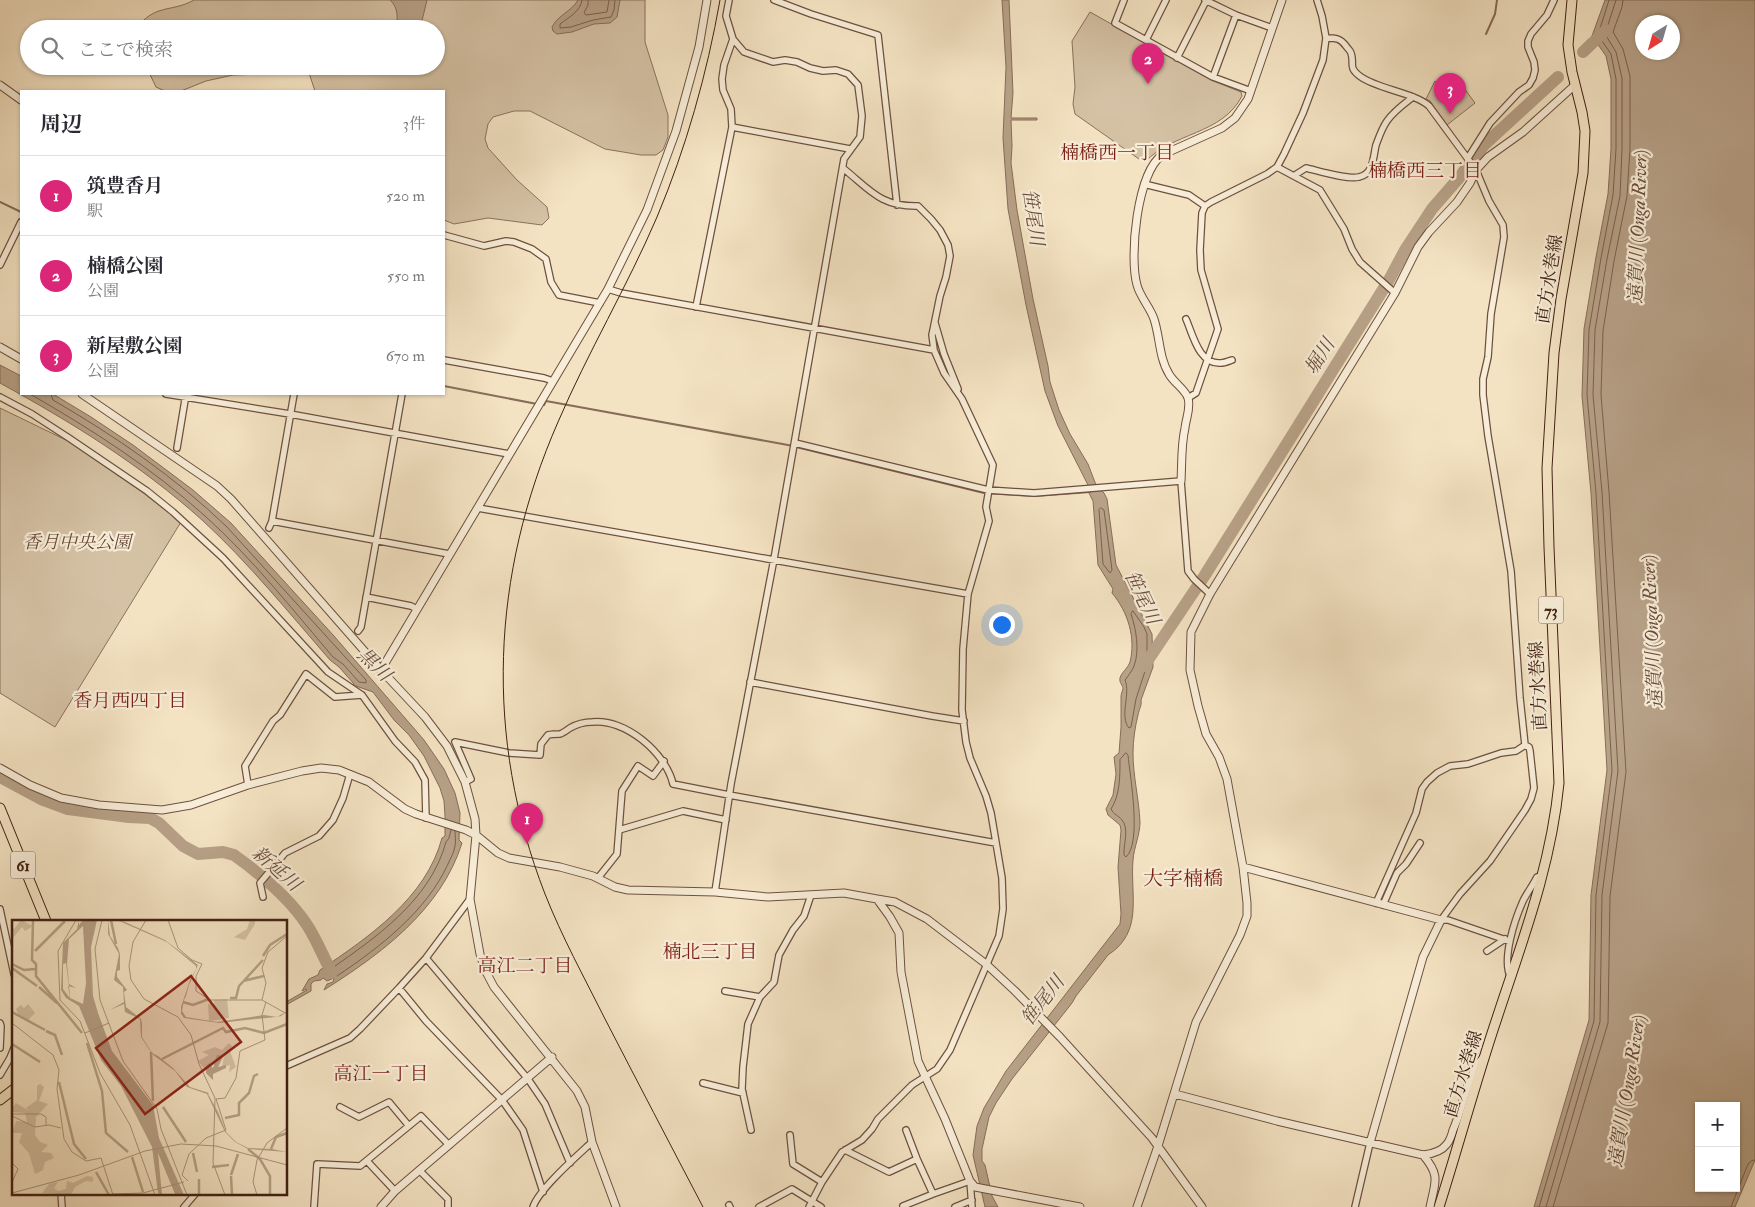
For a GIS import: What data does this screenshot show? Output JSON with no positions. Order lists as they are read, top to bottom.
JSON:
{
  "streets": {
    "main road": ["直方水巻線", "73", "61"]
  },
  "districts": [
    "楠橋西一丁目",
    "楠橋西三丁目",
    "香月西四丁目",
    "大字楠橋",
    "楠北三丁目",
    "高江二丁目",
    "高江一丁目"
  ],
  "water": [
    "笹尾川",
    "遠賀川 (Onga River)",
    "堀川",
    "黒川",
    "新延川"
  ],
  "parks": ["香月中央公園"],
  "north": "bottom left",
  "page": {
    "search": "ここで検索",
    "pins": ["2", "3", "1"],
    "heading": ["周辺", "3件"],
    "list": [
      {
        "mark": "1",
        "name": "筑豊香月",
        "note": "駅",
        "value": "520 m"
      },
      {
        "mark": "2",
        "name": "楠橋公園",
        "note": "公園",
        "value": "550 m"
      },
      {
        "mark": "3",
        "name": "新屋敷公園",
        "note": "公園",
        "value": "670 m"
      }
    ],
    "map_buttons": ["+", "−"]
  }
}
